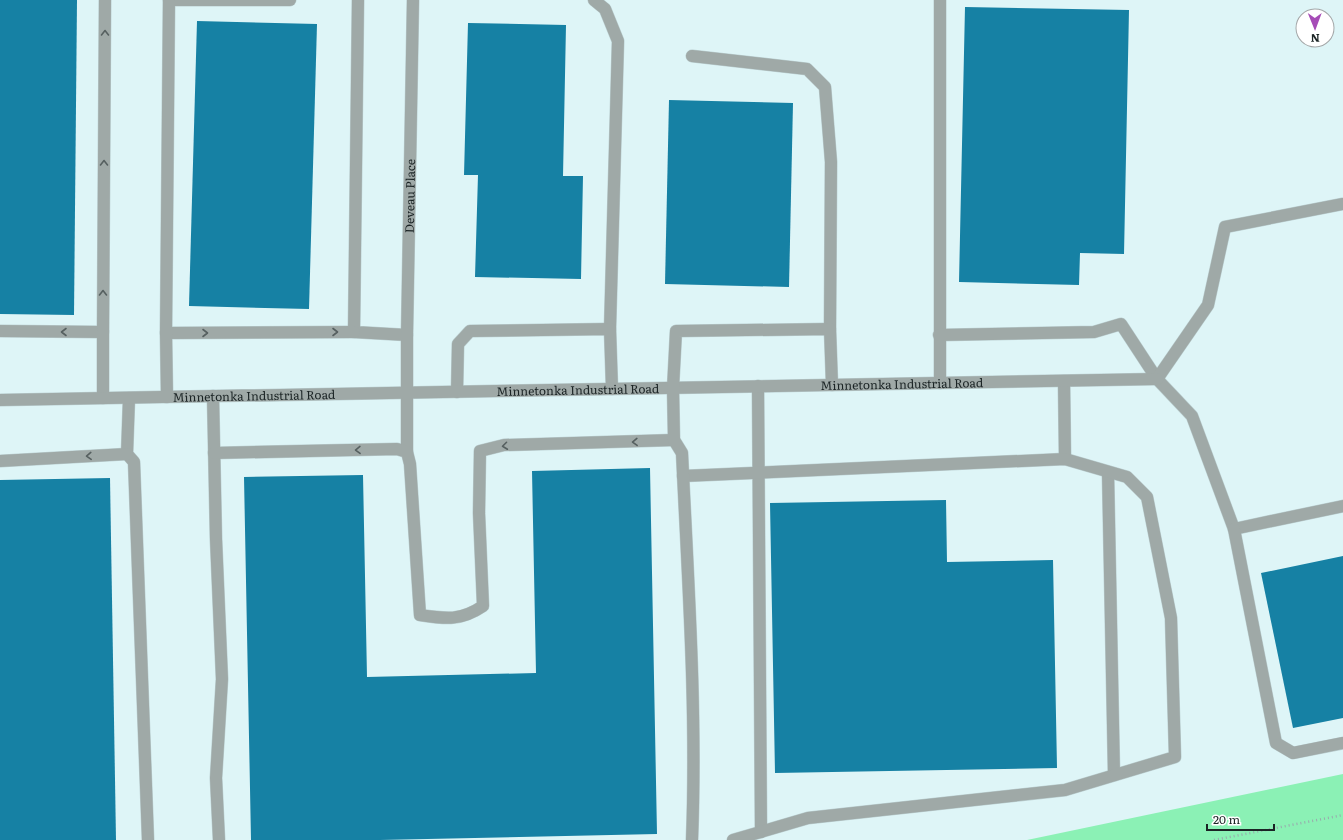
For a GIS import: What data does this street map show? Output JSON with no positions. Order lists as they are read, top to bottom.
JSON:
{
  "streets": {
    "street": ["Deveau Place", "Minnetonka Industrial Road"]
  },
  "crossings": [
    ["Deveau Place", "Minnetonka Industrial Road"]
  ],
  "scale_bar": "20 m",
  "north": "bottom"
}
